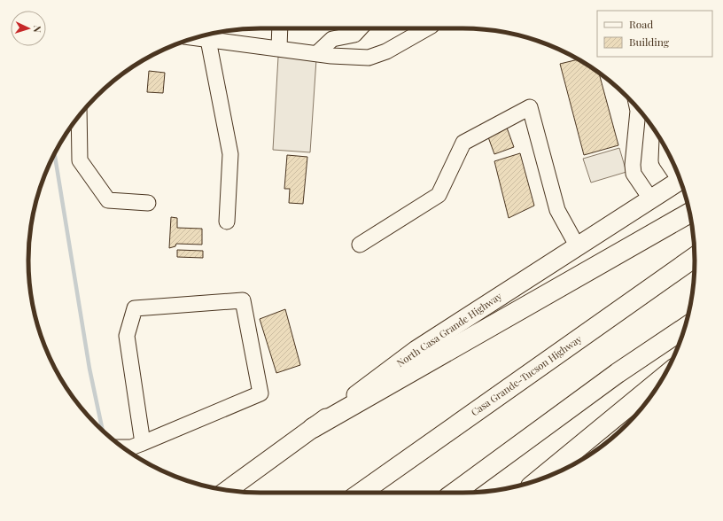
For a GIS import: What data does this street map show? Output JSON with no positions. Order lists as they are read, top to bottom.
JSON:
{
  "streets": {
    "highway": ["Casa Grande-Tucson Highway"],
    "main road": ["North Casa Grande Highway"]
  },
  "legend": ["Road", "Building"],
  "north": "right"
}
